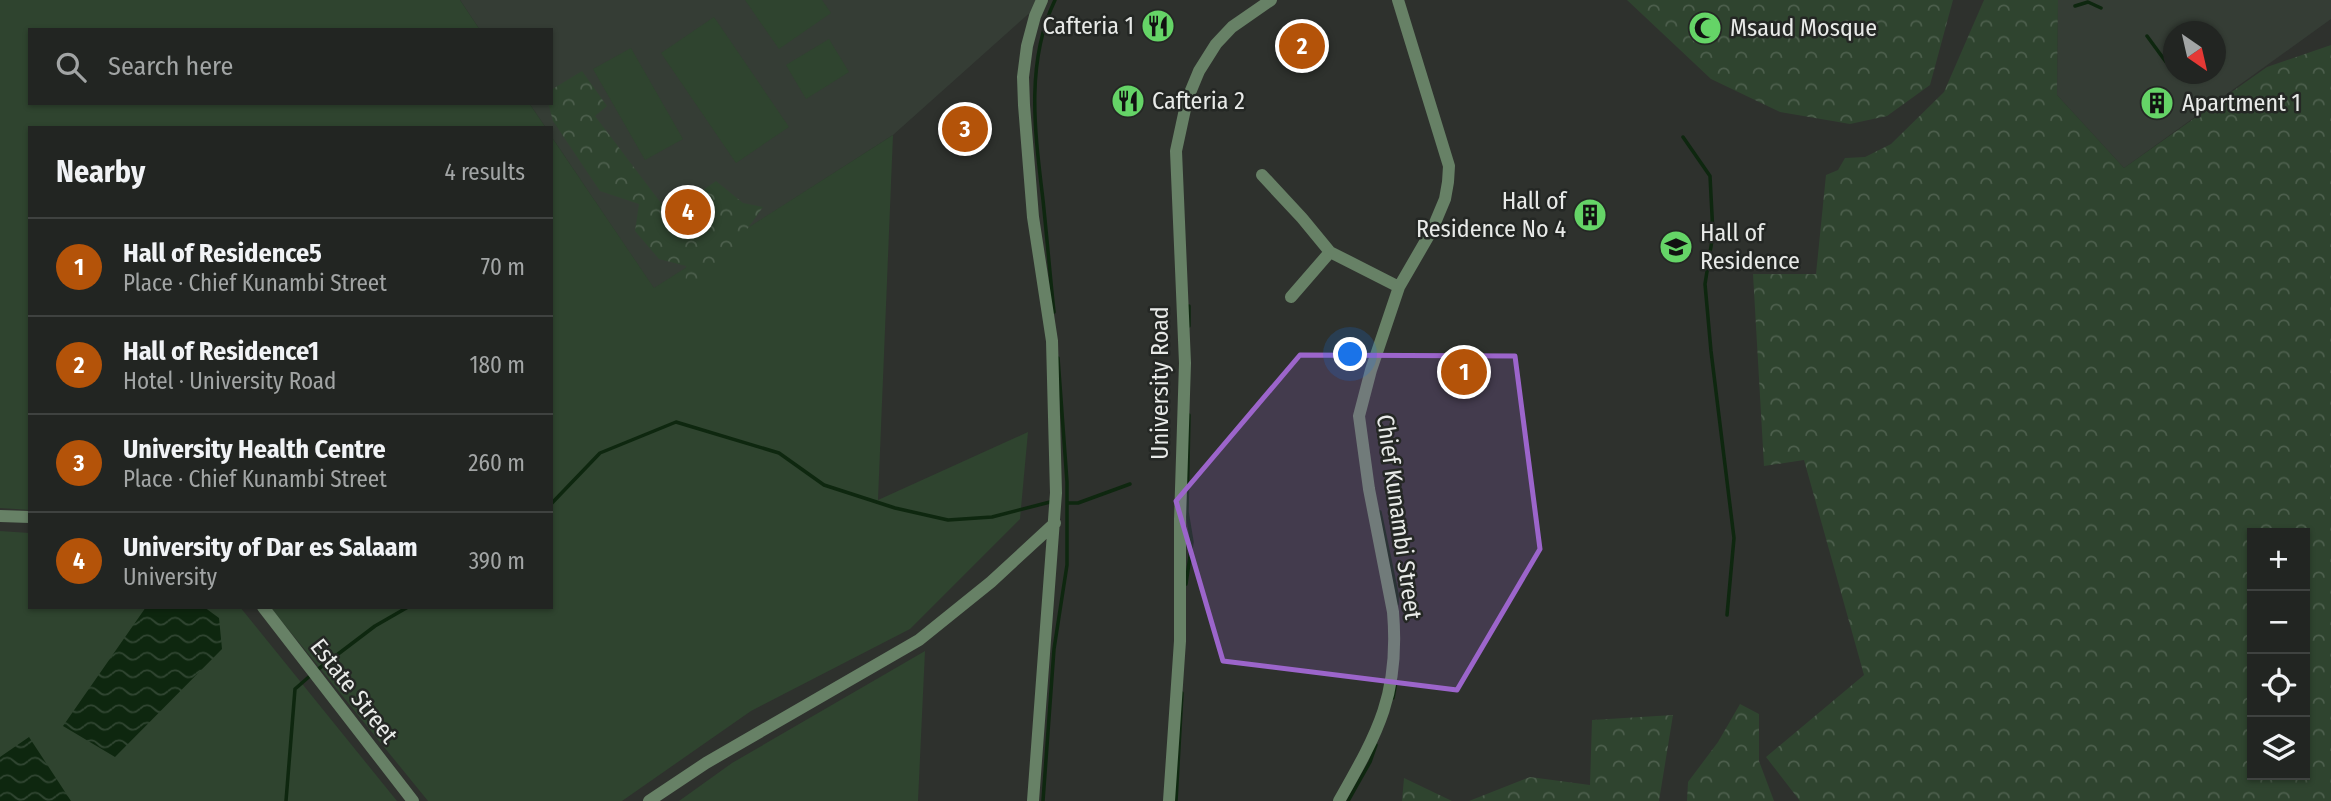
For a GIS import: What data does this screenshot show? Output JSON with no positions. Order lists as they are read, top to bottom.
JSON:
{
  "streets": {
    "street": ["University Road", "Chief Kunambi Street", "Estate Street"]
  },
  "places": {
    "restaurant": ["Cafteria 1", "Cafteria 2"],
    "mosque": ["Msaud Mosque"],
    "building": ["Apartment 1", "Hall of Residence No 4"],
    "school or university": ["Hall of Residence"]
  },
  "north": "bottom right",
  "page": {
    "pins": [
      "2",
      "3",
      "4",
      "1"
    ],
    "search": "Search here",
    "heading": ["Nearby", "4 results"],
    "list": [
      {
        "mark": "1",
        "name": "Hall of Residence5",
        "note": "Place · Chief Kunambi Street",
        "value": "70 m"
      },
      {
        "mark": "2",
        "name": "Hall of Residence1",
        "note": "Hotel · University Road",
        "value": "180 m"
      },
      {
        "mark": "3",
        "name": "University Health Centre",
        "note": "Place · Chief Kunambi Street",
        "value": "260 m"
      },
      {
        "mark": "4",
        "name": "University of Dar es Salaam",
        "note": "University",
        "value": "390 m"
      }
    ],
    "map_buttons": ["+", "−"]
  }
}
